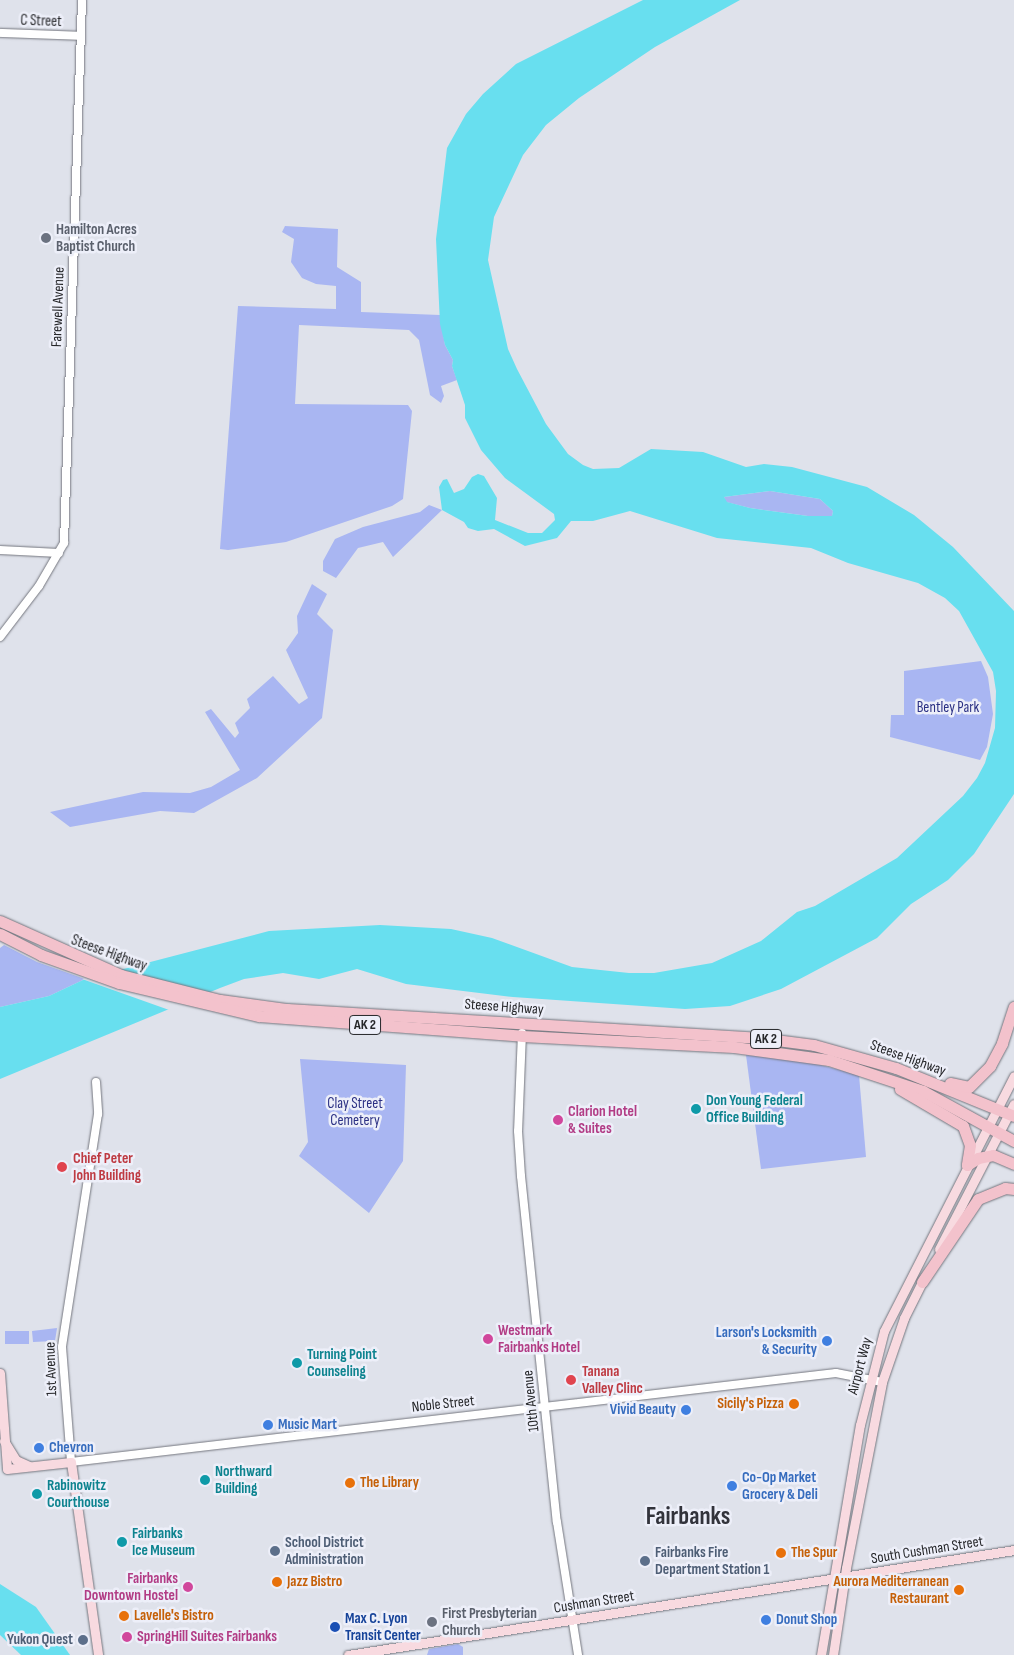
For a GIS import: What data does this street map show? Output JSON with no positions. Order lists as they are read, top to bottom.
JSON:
{
  "streets": {
    "highway": ["Steese Highway", "AK 2"],
    "main road": [
      "Airport Way",
      "1st Avenue",
      "Noble Street",
      "South Cushman Street",
      "Cushman Street"
    ],
    "street": ["C Street", "Farewell Avenue", "10th Avenue"]
  },
  "crossings": [
    ["C Street", "Farewell Avenue"],
    ["Steese Highway", "AK 2"],
    ["Steese Highway", "Airport Way"],
    ["Steese Highway", "10th Avenue"],
    ["AK 2", "Airport Way"],
    ["Airport Way", "Noble Street"],
    ["Airport Way", "South Cushman Street"],
    ["Airport Way", "Cushman Street"],
    ["1st Avenue", "Noble Street"],
    ["10th Avenue", "Noble Street"],
    ["10th Avenue", "Cushman Street"],
    ["South Cushman Street", "Cushman Street"]
  ],
  "districts": ["Fairbanks"],
  "parks": ["Bentley Park", "Clay Street Cemetery"],
  "places": [
    "Hamilton Acres Baptist Church",
    "Don Young Federal Office Building",
    "Clarion Hotel & Suites",
    "Chief Peter John Building",
    "Westmark Fairbanks Hotel",
    "Larson's Locksmith & Security",
    "Turning Point Counseling",
    "Tanana Valley Clinc",
    "Sicily's Pizza",
    "Vivid Beauty",
    "Music Mart",
    "Chevron",
    "Northward Building",
    "The Library",
    "Co-Op Market Grocery & Deli",
    "Rabinowitz Courthouse",
    "Fairbanks Ice Museum",
    "School District Administration",
    "The Spur",
    "Fairbanks Fire Department Station 1",
    "Jazz Bistro",
    "Fairbanks Downtown Hostel",
    "Aurora Mediterranean Restaurant",
    "Lavelle's Bistro",
    "Donut Shop",
    "First Presbyterian Church",
    "Max C. Lyon Transit Center",
    "SpringHill Suites Fairbanks",
    "Yukon Quest"
  ]
}
